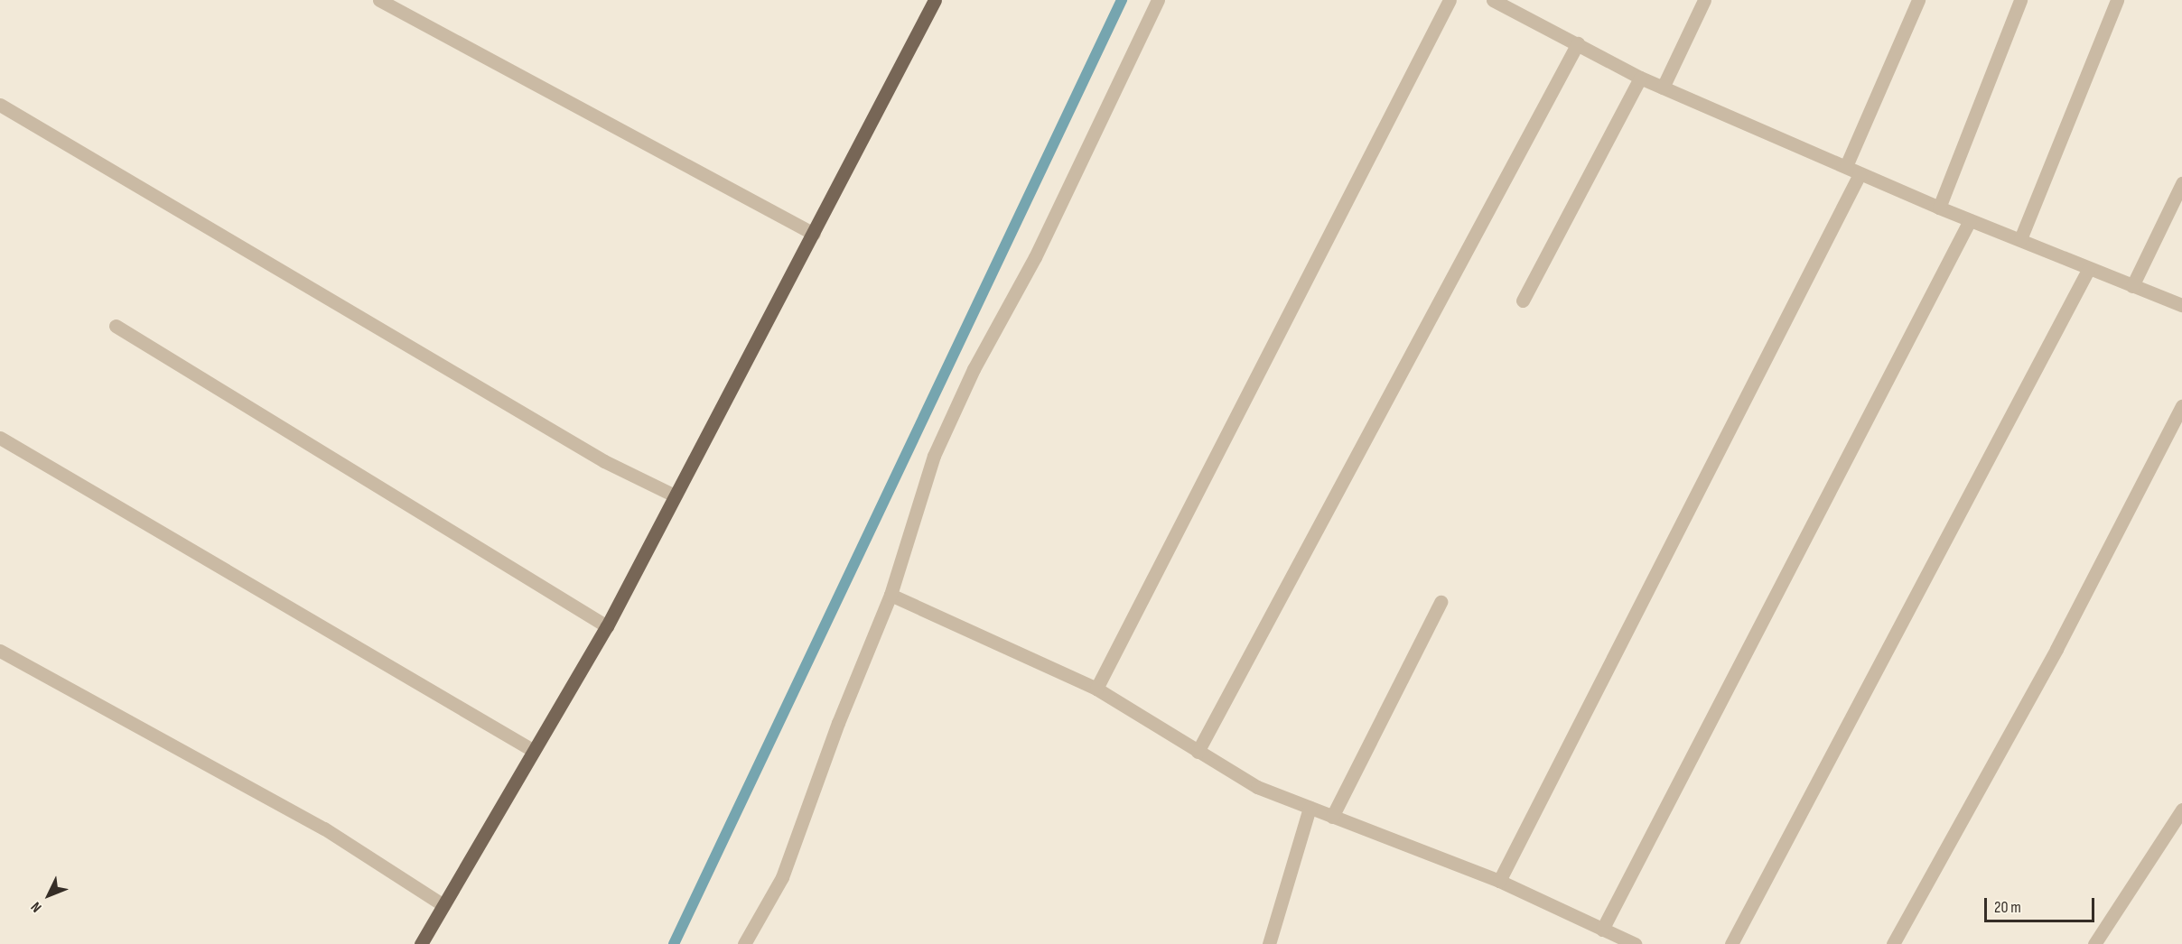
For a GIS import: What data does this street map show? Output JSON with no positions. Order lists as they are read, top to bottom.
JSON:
{
  "scale_bar": "20 m",
  "north": "bottom left"
}
